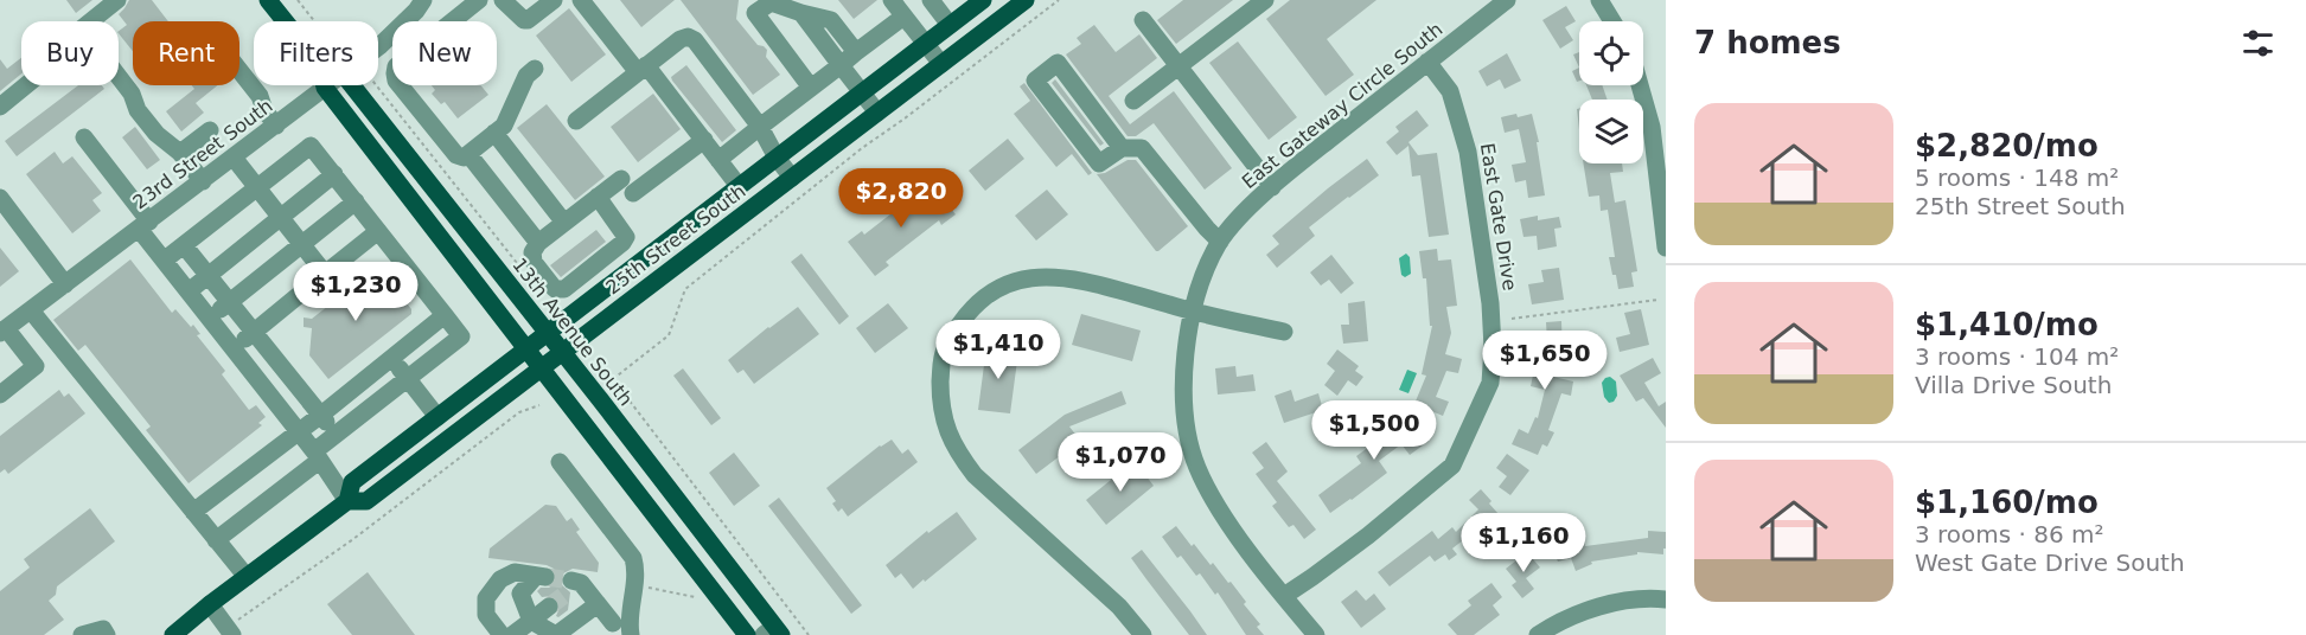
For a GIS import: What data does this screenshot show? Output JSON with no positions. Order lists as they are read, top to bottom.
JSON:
{
  "streets": {
    "main road": ["25th Street South", "13th Avenue South"],
    "street": ["East Gateway Circle South", "23rd Street South", "East Gate Drive"]
  },
  "crossings": [
    ["East Gateway Circle South", "East Gate Drive"],
    ["25th Street South", "13th Avenue South"]
  ],
  "page": {
    "heading": "7 homes",
    "chip": [
      "Buy",
      "Rent",
      "Filters",
      "New"
    ],
    "list": [
      {
        "name": "$2,820/mo",
        "note": "5 rooms · 148 m² · 25th Street South"
      },
      {
        "name": "$1,410/mo",
        "note": "3 rooms · 104 m² · Villa Drive South"
      },
      {
        "name": "$1,160/mo",
        "note": "3 rooms · 86 m² · West Gate Drive South"
      }
    ],
    "price": [
      "$2,820",
      "$1,230",
      "$1,410",
      "$1,650",
      "$1,500",
      "$1,070",
      "$1,160"
    ]
  }
}
